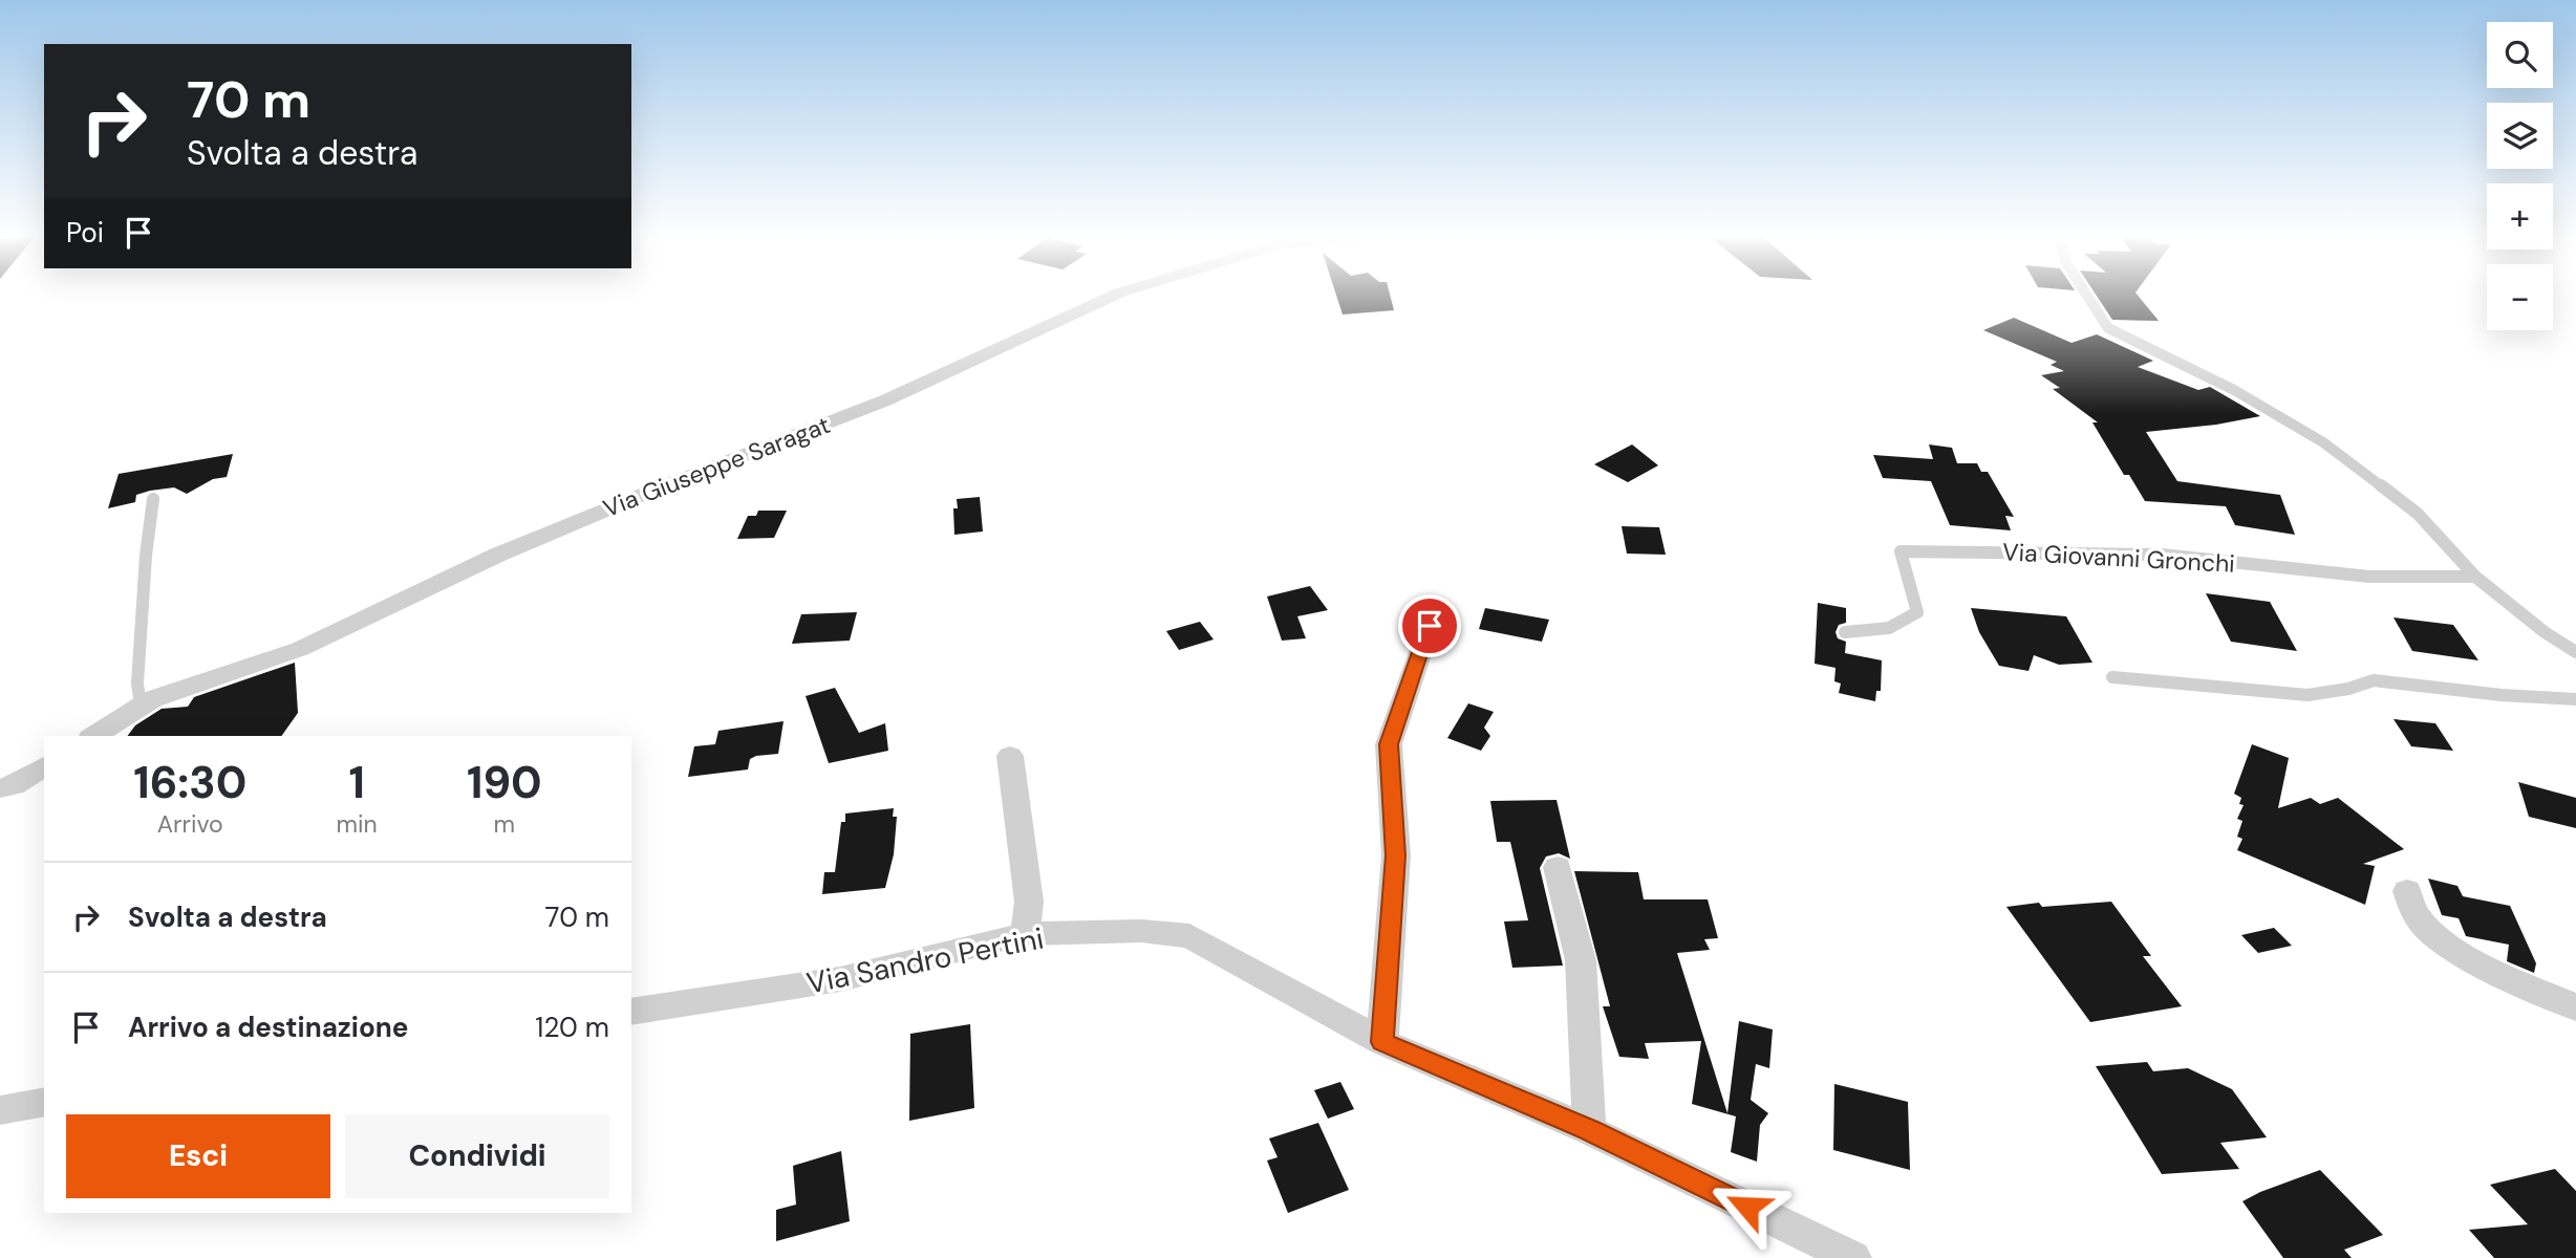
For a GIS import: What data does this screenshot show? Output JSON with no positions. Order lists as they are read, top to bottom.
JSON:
{
  "streets": {
    "street": ["Via Giuseppe Saragat", "Via Sandro Pertini"],
    "lane": ["Via Giovanni Gronchi"]
  },
  "page": {
    "map_buttons": ["+", "−"],
    "turn": ["70 m", "Svolta a destra"],
    "then": "Poi",
    "eta": [
      "16:30",
      "Arrivo",
      "1",
      "min",
      "190",
      "m"
    ],
    "list": [
      {
        "name": "Svolta a destra",
        "value": "70 m"
      },
      {
        "name": "Arrivo a destinazione",
        "value": "120 m"
      }
    ],
    "buttons": ["Esci", "Condividi"]
  }
}
